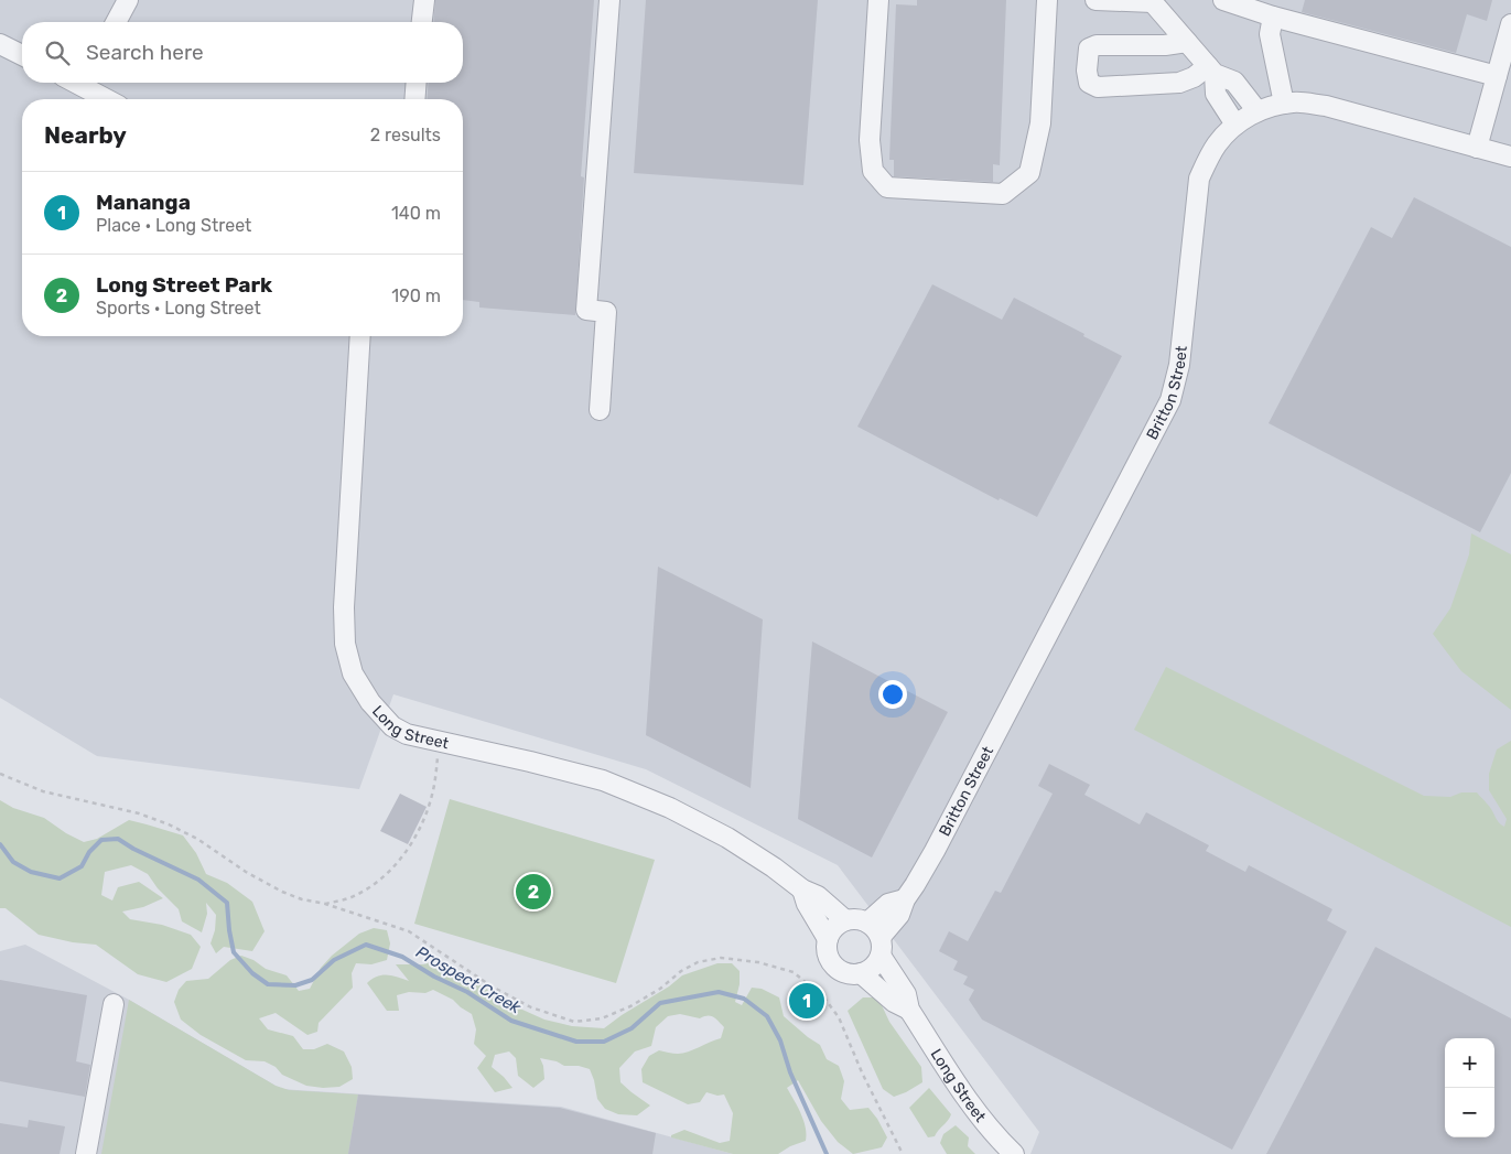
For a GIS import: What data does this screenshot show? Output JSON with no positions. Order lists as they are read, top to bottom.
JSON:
{
  "streets": {
    "street": ["Britton Street", "Long Street"]
  },
  "crossings": [
    ["Britton Street", "Long Street"]
  ],
  "water": ["Prospect Creek"],
  "page": {
    "search": "Search here",
    "heading": ["Nearby", "2 results"],
    "list": [
      {
        "mark": "1",
        "name": "Mananga",
        "note": "Place · Long Street",
        "value": "140 m"
      },
      {
        "mark": "2",
        "name": "Long Street Park",
        "note": "Sports · Long Street",
        "value": "190 m"
      }
    ],
    "pins": ["2", "1"],
    "map_buttons": ["+", "−"]
  }
}
